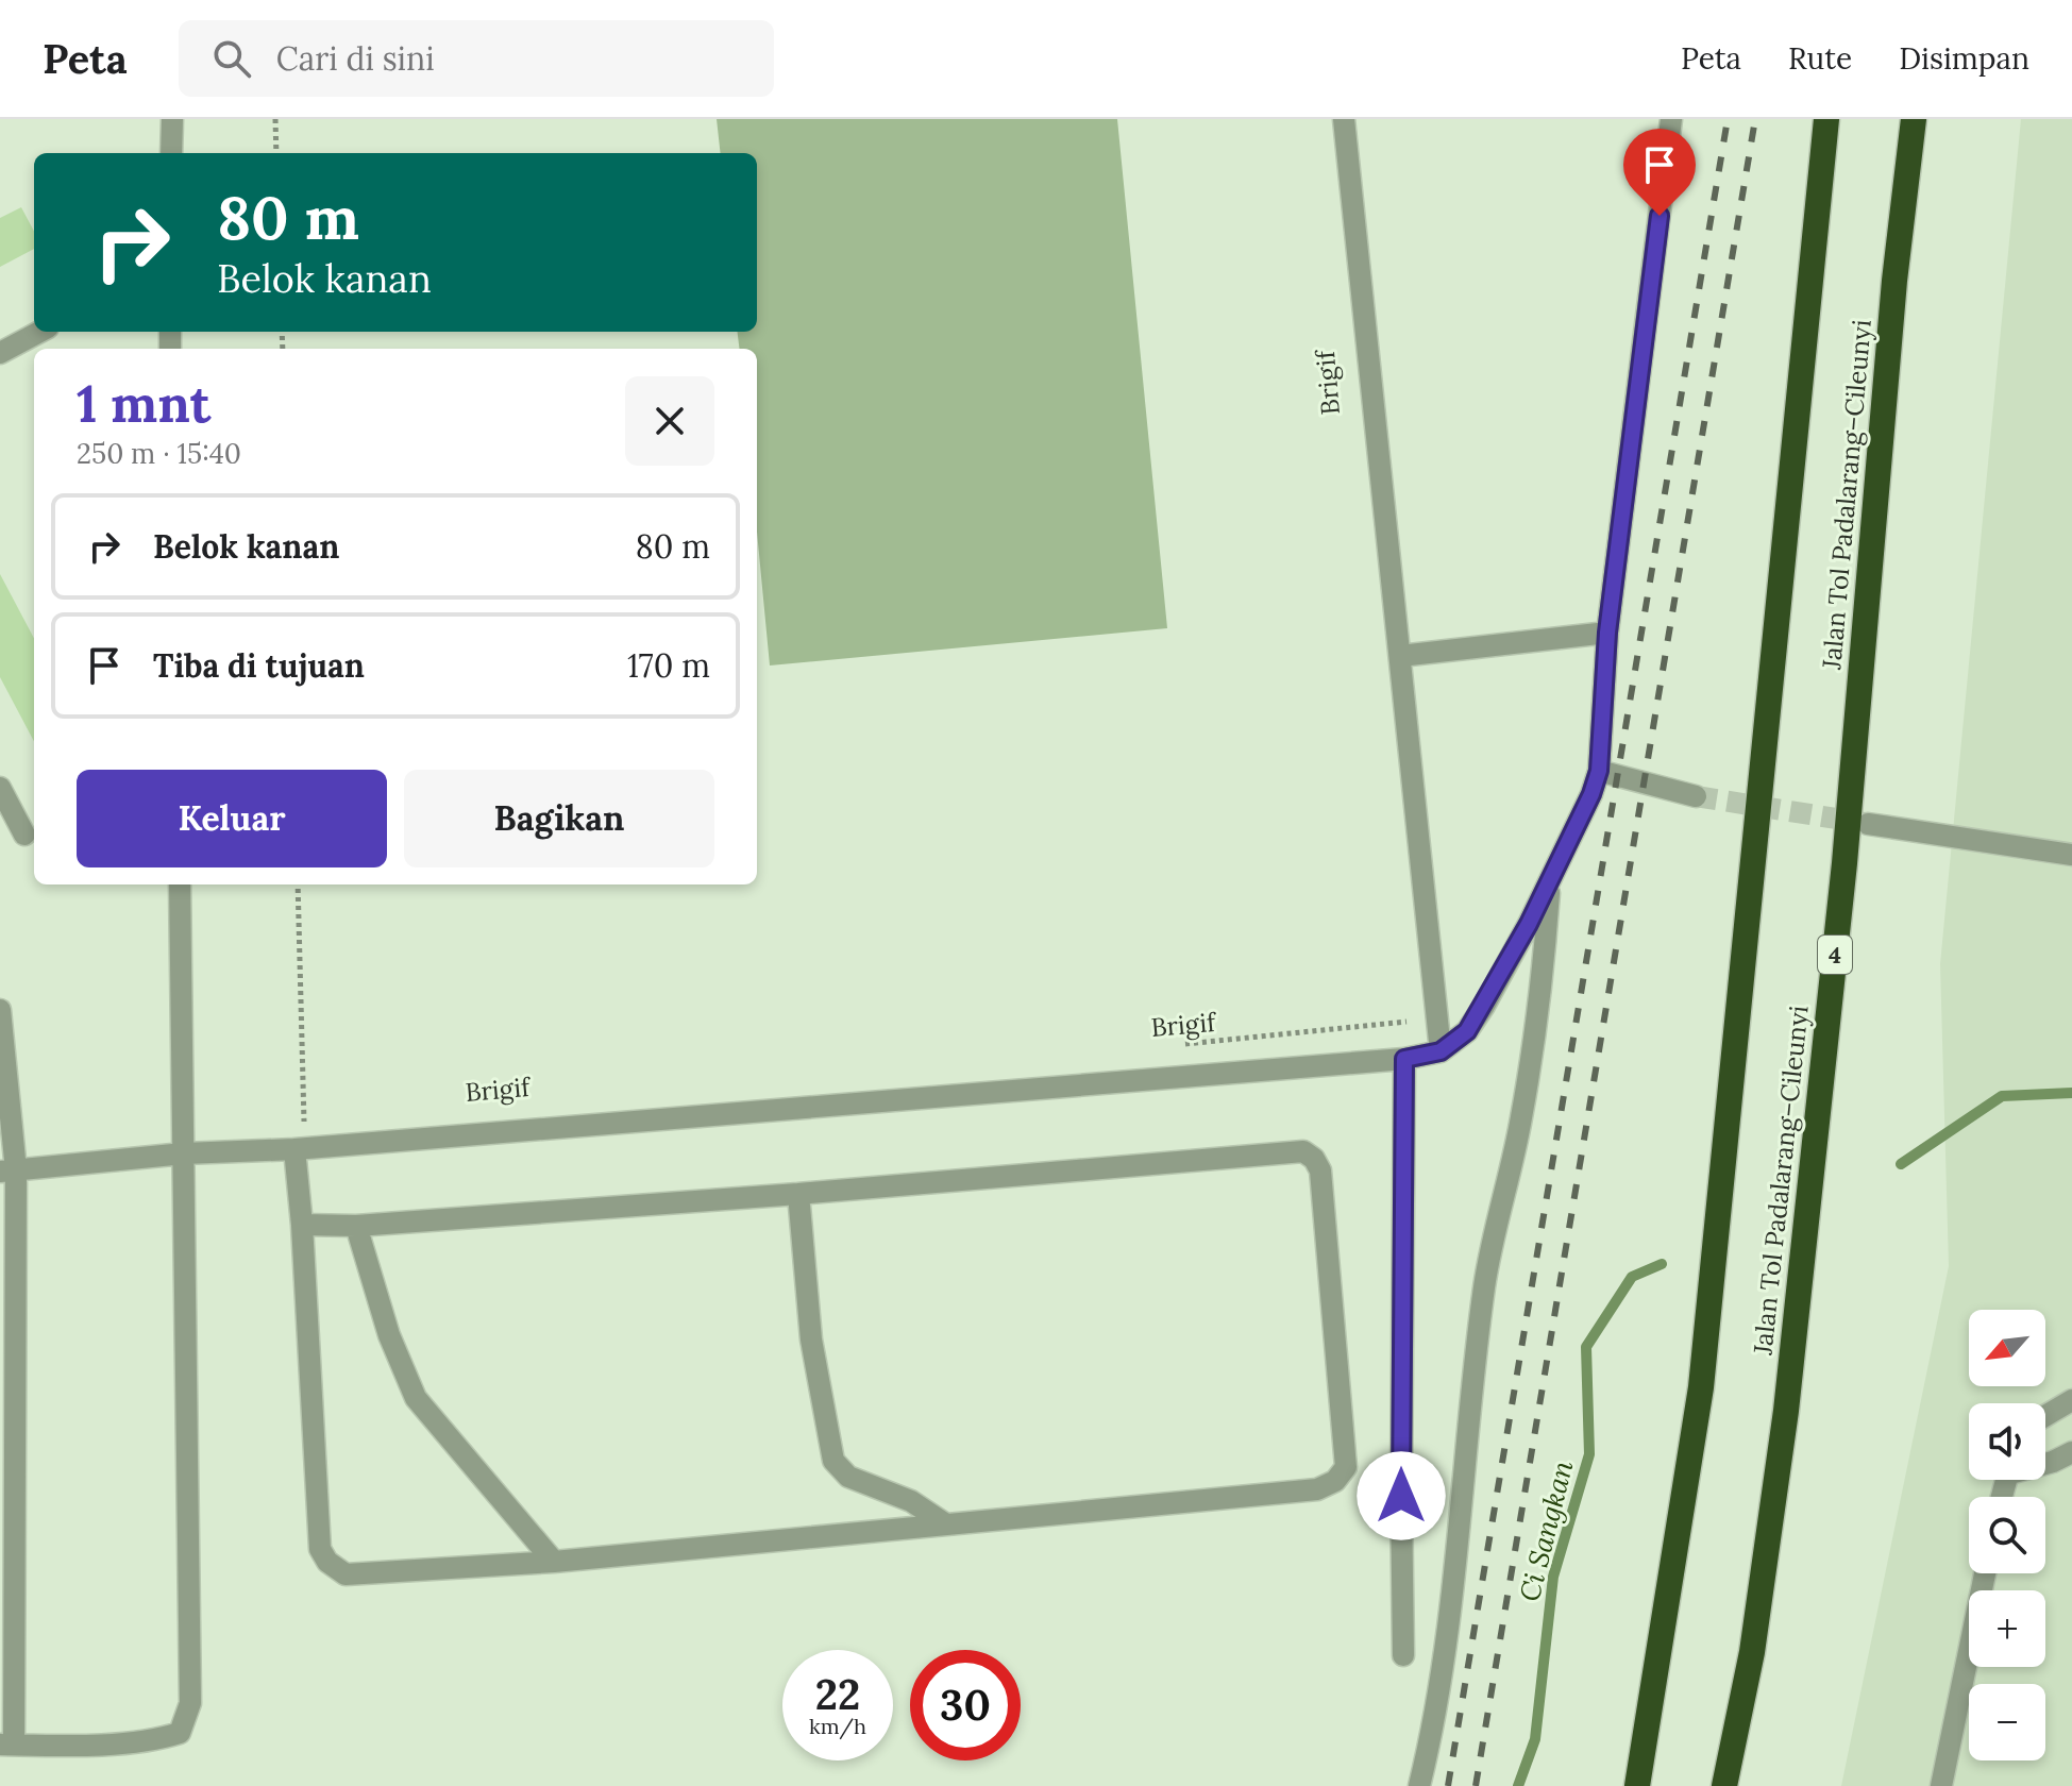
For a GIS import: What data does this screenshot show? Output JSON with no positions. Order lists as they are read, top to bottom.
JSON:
{
  "streets": {
    "highway": ["Jalan Tol Padalarang–Cileunyi", "4"],
    "path": ["Brigif"]
  },
  "water": ["Ci Sangkan"],
  "north": "bottom left",
  "page": {
    "header": "Peta",
    "search": "Cari di sini",
    "nav": ["Peta", "Rute", "Disimpan"],
    "turn": ["80 m", "Belok kanan"],
    "heading": ["1 mnt", "250 m · 15:40"],
    "list": [
      {
        "name": "Belok kanan",
        "value": "80 m"
      },
      {
        "name": "Tiba di tujuan",
        "value": "170 m"
      }
    ],
    "buttons": ["Keluar", "Bagikan"],
    "map_buttons": ["+", "−"],
    "speed": "22 km/h",
    "limit": "30"
  }
}
